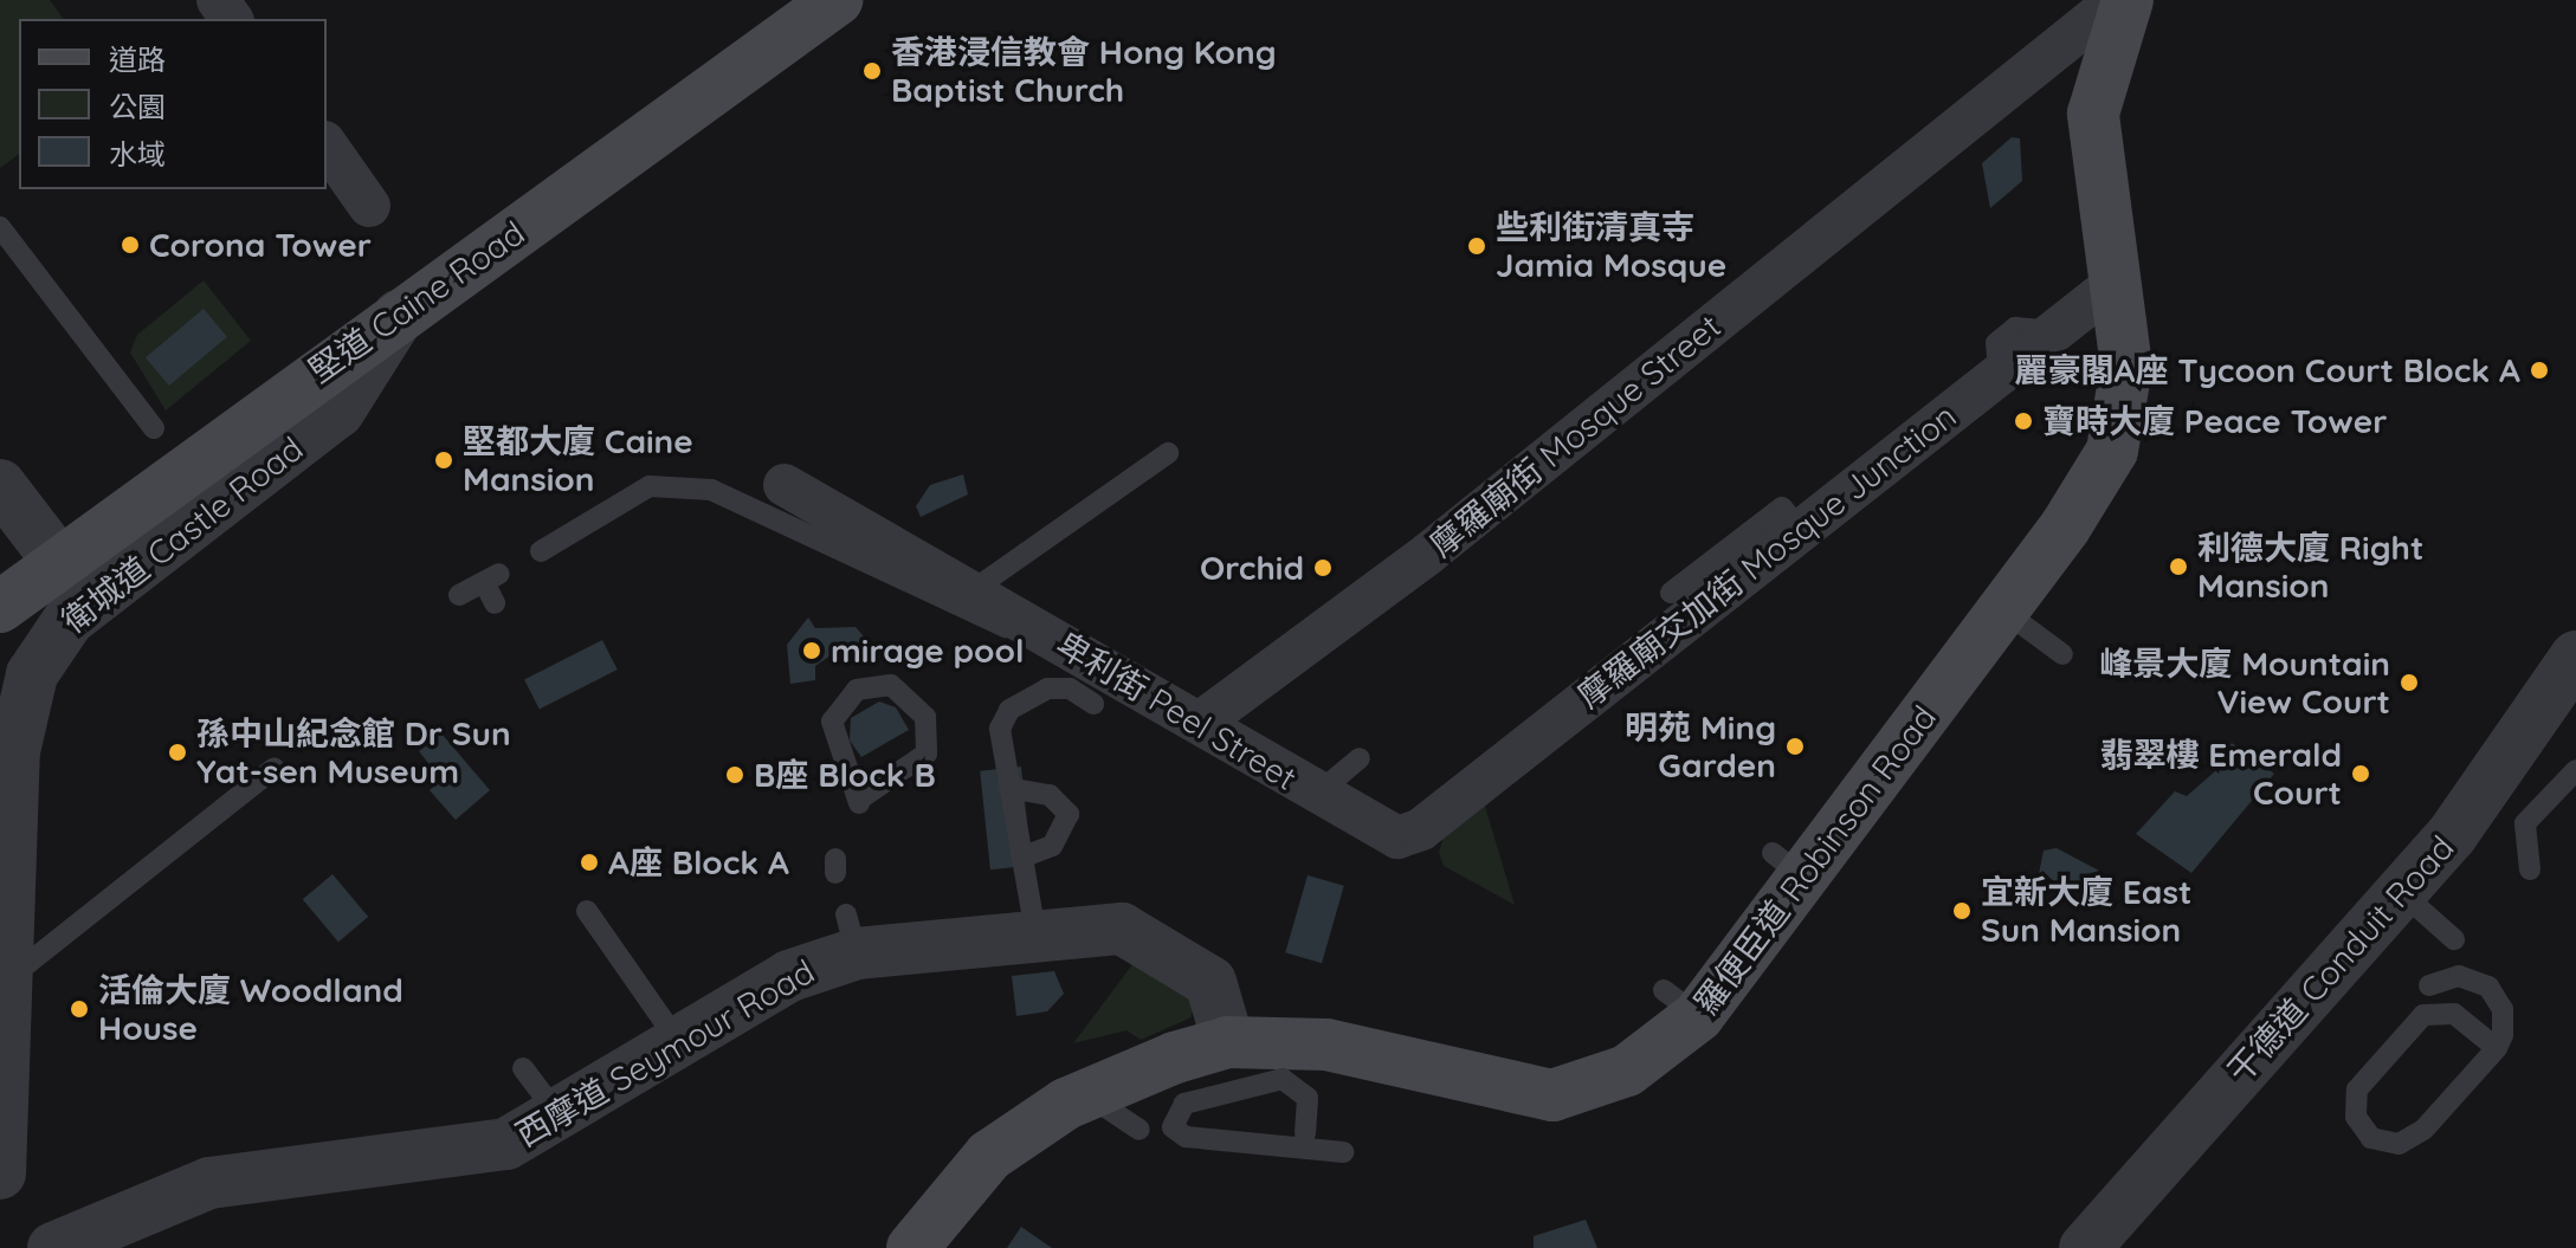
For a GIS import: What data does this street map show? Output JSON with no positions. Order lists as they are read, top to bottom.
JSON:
{
  "streets": {
    "main road": ["堅道 Caine Road", "羅便臣道 Robinson Road"],
    "street": [
      "摩羅廟街 Mosque Street",
      "衛城道 Castle Road",
      "摩羅廟交加街 Mosque Junction",
      "卑利街 Peel Street",
      "干德道 Conduit Road",
      "西摩道 Seymour Road"
    ]
  },
  "crossings": [
    ["堅道 Caine Road", "衛城道 Castle Road"],
    ["摩羅廟街 Mosque Street", "卑利街 Peel Street"],
    ["摩羅廟交加街 Mosque Junction", "卑利街 Peel Street"],
    ["摩羅廟交加街 Mosque Junction", "羅便臣道 Robinson Road"],
    ["羅便臣道 Robinson Road", "西摩道 Seymour Road"]
  ],
  "places": [
    "香港浸信教會 Hong Kong Baptist Church",
    "Corona Tower",
    "些利街清真寺 Jamia Mosque",
    "麗豪閣A座 Tycoon Court Block A",
    "寶時大廈 Peace Tower",
    "堅都大廈 Caine Mansion",
    "利德大廈 Right Mansion",
    "Orchid",
    "mirage pool",
    "峰景大廈 Mountain View Court",
    "明苑 Ming Garden",
    "孫中山紀念館 Dr Sun Yat-sen Museum",
    "翡翠樓 Emerald Court",
    "B座 Block B",
    "A座 Block A",
    "宜新大廈 East Sun Mansion",
    "活倫大廈 Woodland House"
  ],
  "legend": ["道路", "公園", "水域"]
}
